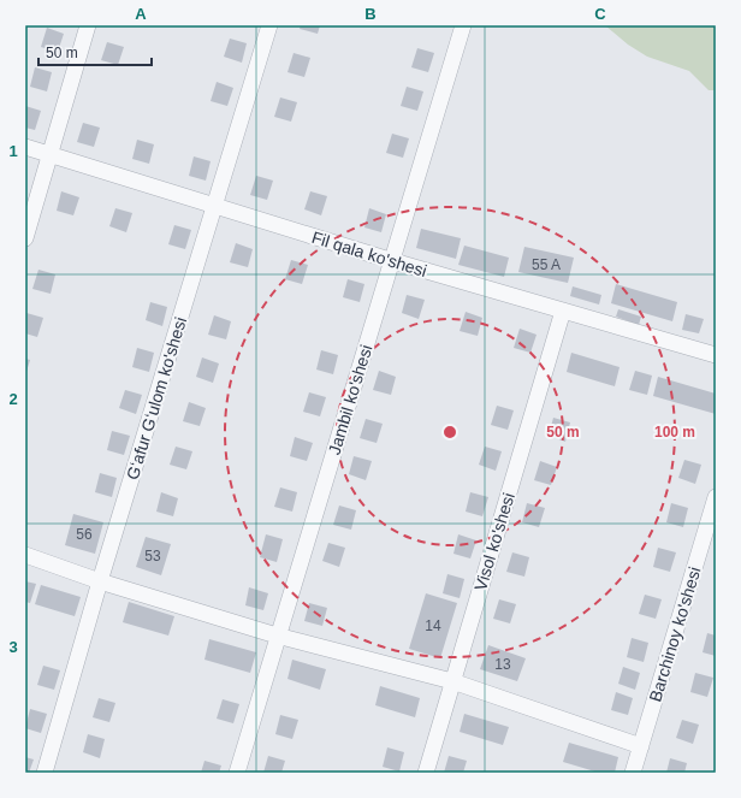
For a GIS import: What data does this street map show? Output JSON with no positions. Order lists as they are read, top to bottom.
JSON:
{
  "streets": {
    "street": [
      "Fil qala ko'shesi",
      "Gʻafur Gʻulom ko'shesi",
      "Jambil ko'shesi",
      "Visol ko'shesi",
      "Barchinoy ko'shesi"
    ]
  },
  "crossings": [
    ["Fil qala ko'shesi", "Gʻafur Gʻulom ko'shesi"],
    ["Fil qala ko'shesi", "Jambil ko'shesi"],
    ["Fil qala ko'shesi", "Visol ko'shesi"]
  ],
  "house_numbers": [
    "55 A",
    "56",
    "53",
    "14",
    "13"
  ],
  "scale_bar": "50 m",
  "grid": {
    "columns": ["A", "B", "C"],
    "rows": ["1", "2", "3"]
  },
  "rings": ["50 m", "100 m"]
}
